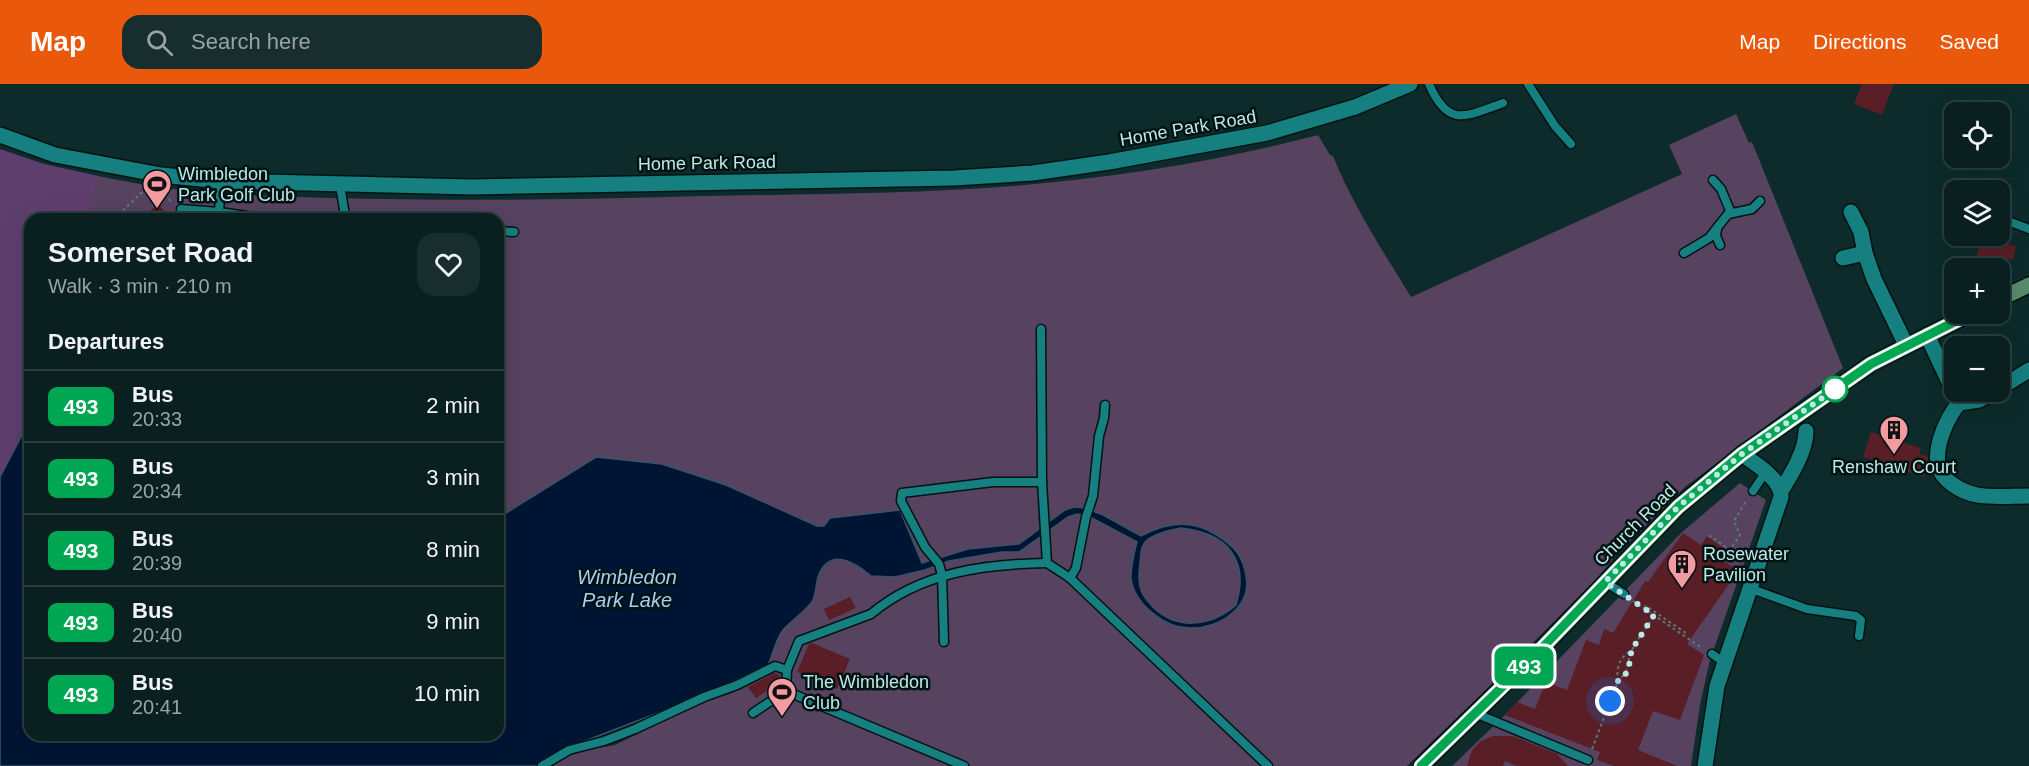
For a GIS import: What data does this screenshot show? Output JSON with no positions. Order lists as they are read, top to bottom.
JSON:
{
  "streets": {
    "street": ["Home Park Road", "Church Road"]
  },
  "water": ["Wimbledon Park Lake"],
  "places": {
    "sports": ["Wimbledon Park Golf Club", "The Wimbledon Club"],
    "building": ["Renshaw Court", "Rosewater Pavilion"]
  },
  "lines": ["bus line 493"],
  "page": {
    "header": "Map",
    "search": "Search here",
    "nav": ["Map", "Directions", "Saved"],
    "on_map": "493",
    "map_buttons": ["+", "−"],
    "heading": [
      ["Somerset Road", "Walk · 3 min · 210 m"],
      "Departures"
    ],
    "list": [
      {
        "mark": "493",
        "name": "Bus",
        "note": "20:33",
        "value": "2 min"
      },
      {
        "mark": "493",
        "name": "Bus",
        "note": "20:34",
        "value": "3 min"
      },
      {
        "mark": "493",
        "name": "Bus",
        "note": "20:39",
        "value": "8 min"
      },
      {
        "mark": "493",
        "name": "Bus",
        "note": "20:40",
        "value": "9 min"
      },
      {
        "mark": "493",
        "name": "Bus",
        "note": "20:41",
        "value": "10 min"
      }
    ]
  }
}
